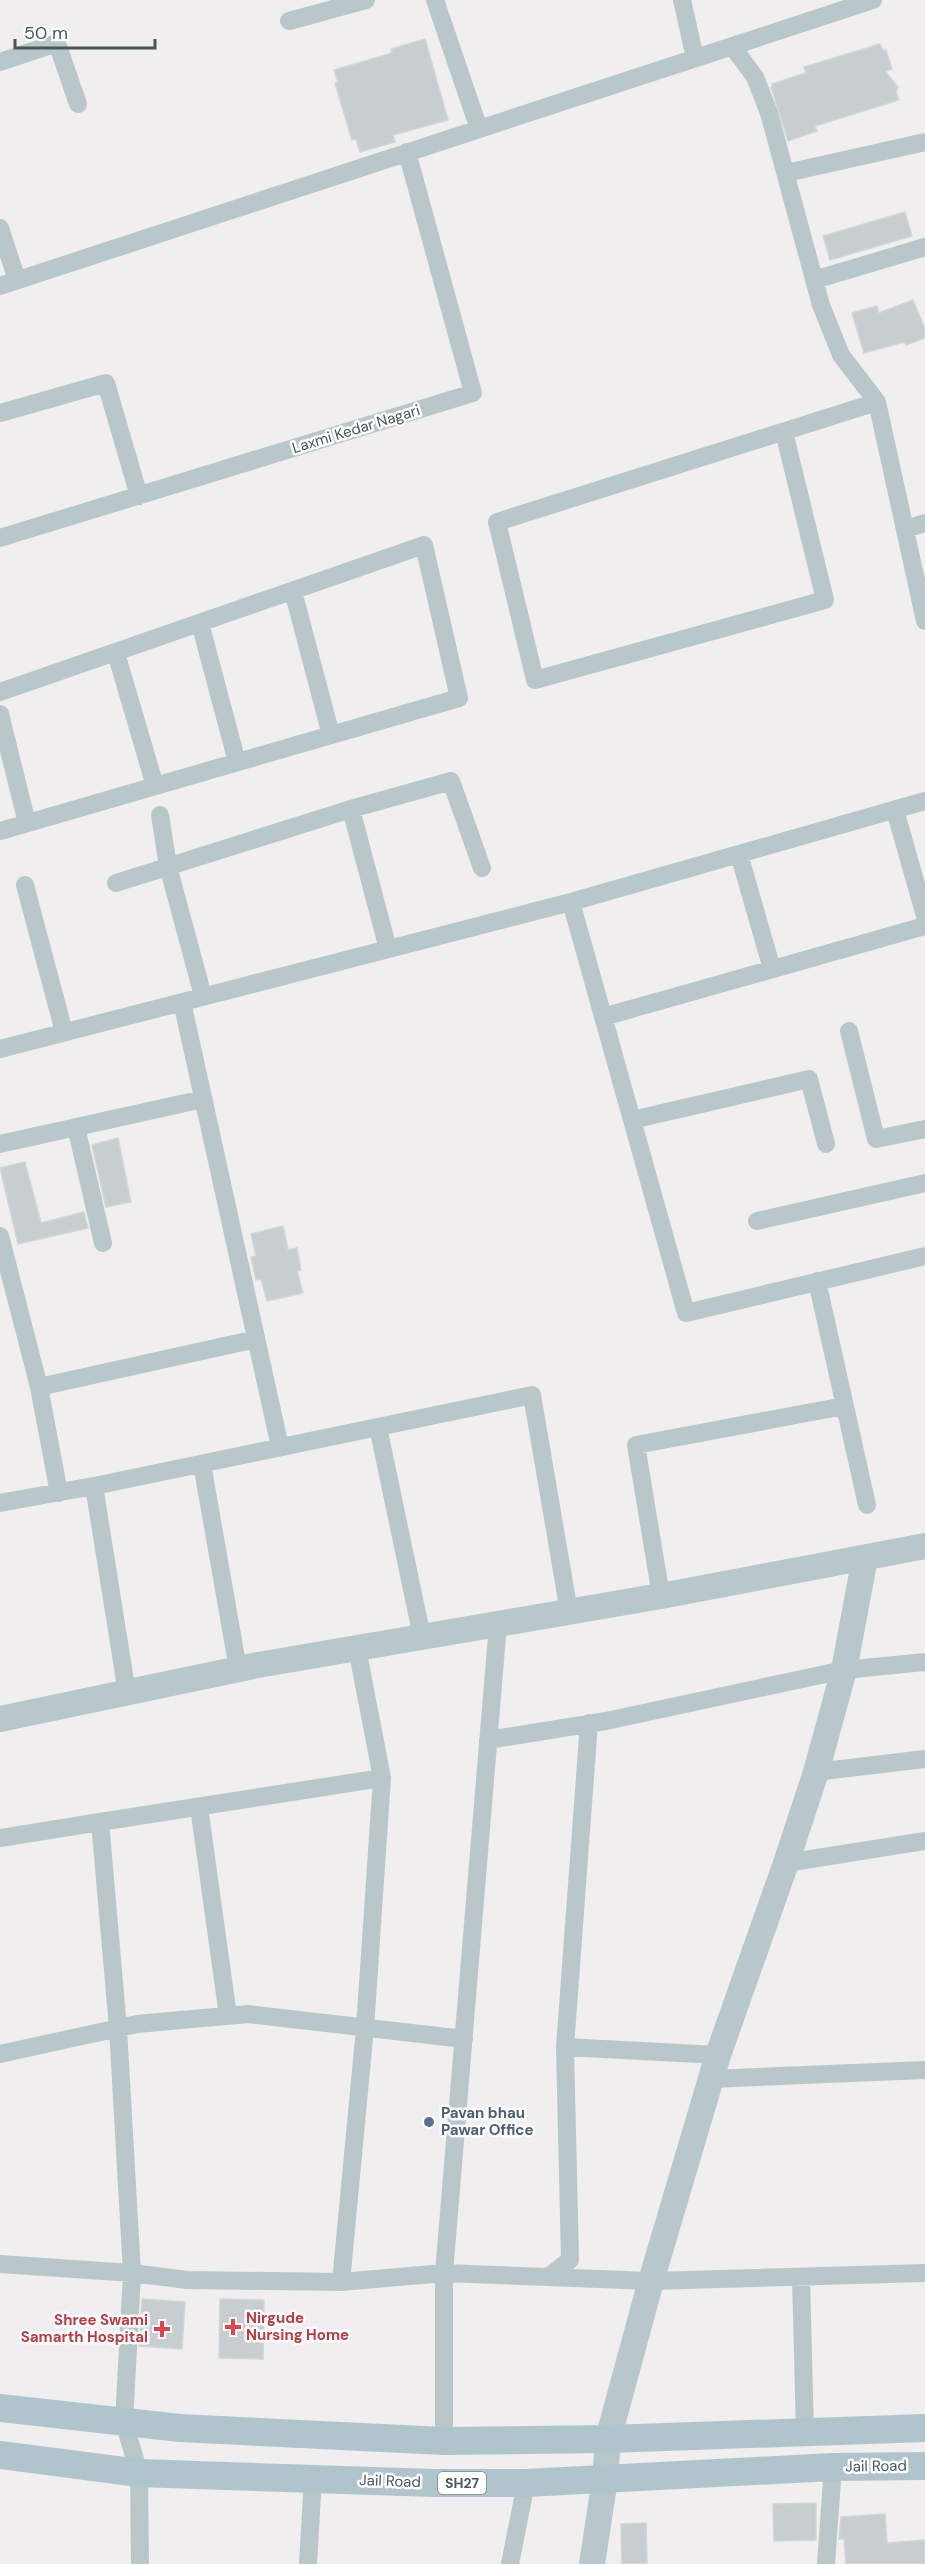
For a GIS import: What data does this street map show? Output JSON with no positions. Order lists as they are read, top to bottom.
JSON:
{
  "streets": {
    "main road": ["Jail Road", "SH27"],
    "street": ["Laxmi Kedar Nagari"]
  },
  "places": {
    "other": ["Pavan bhau Pawar Office"],
    "health": ["Nirgude Nursing Home", "Shree Swami Samarth Hospital"]
  },
  "scale_bar": "50 m"
}
